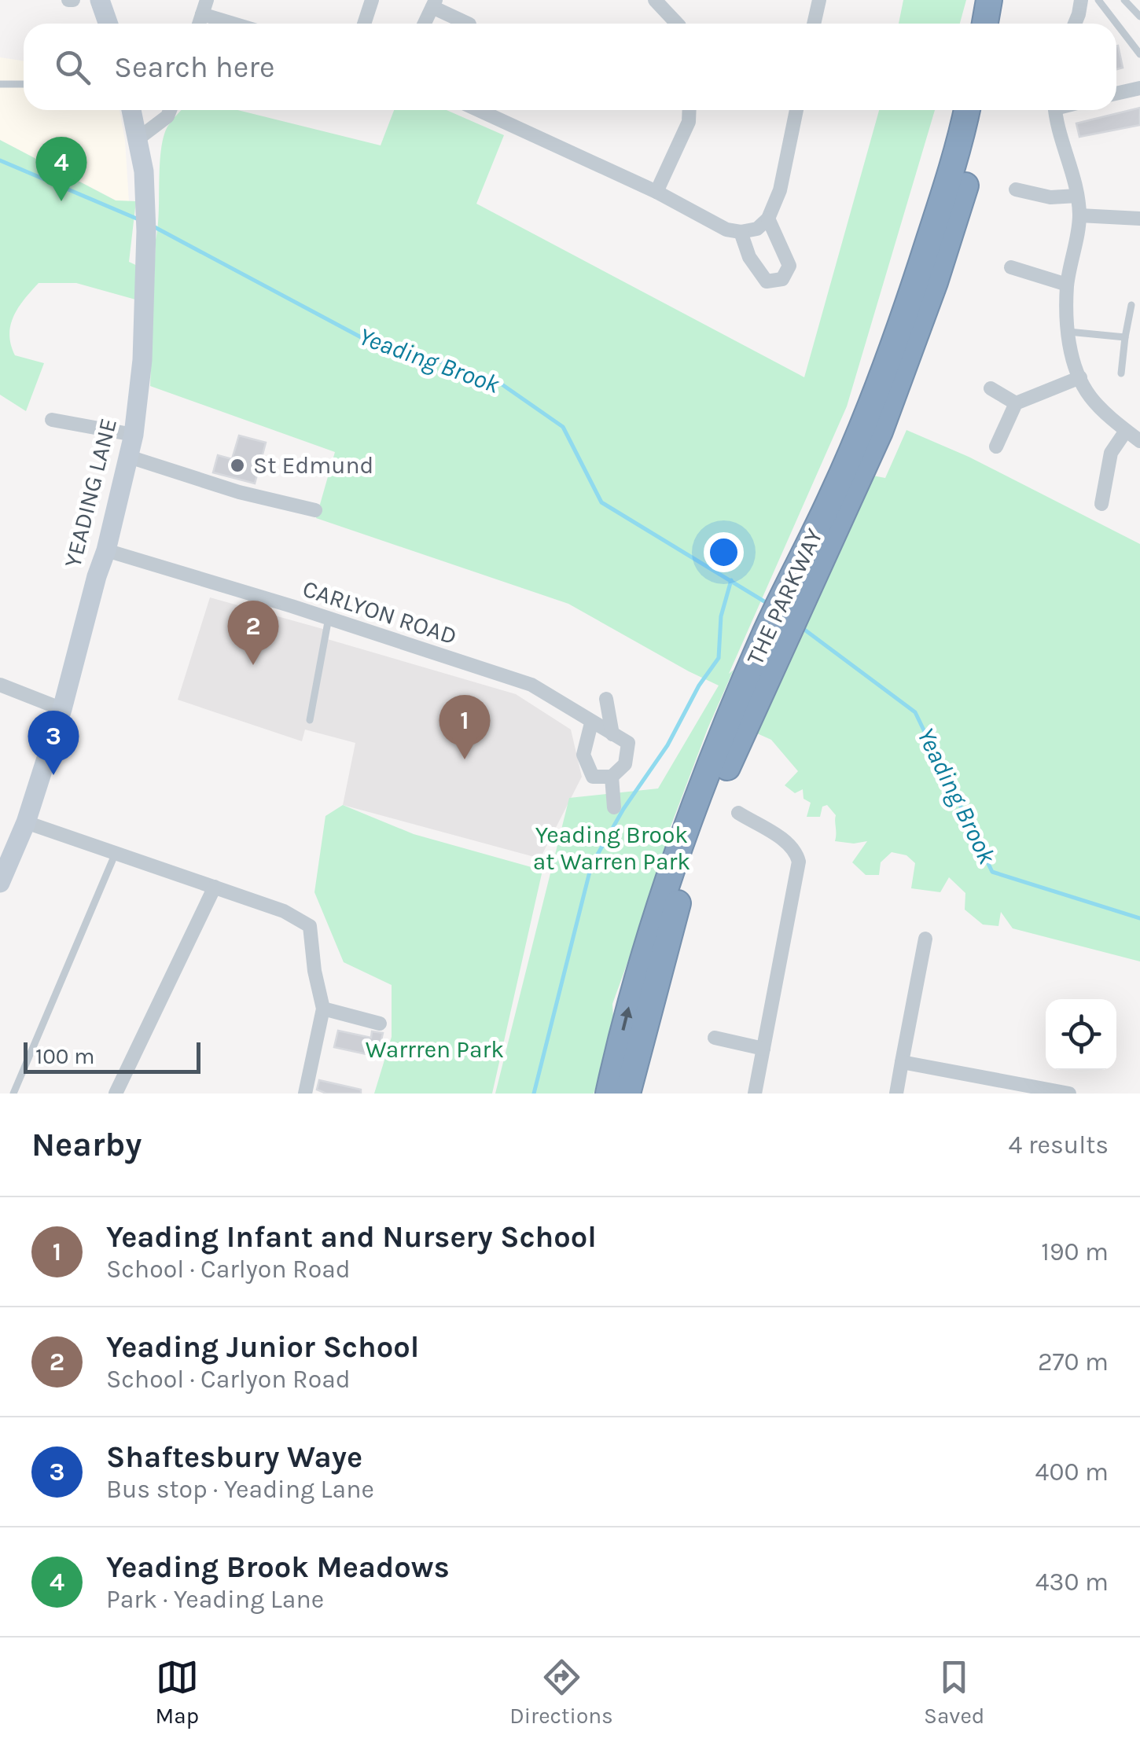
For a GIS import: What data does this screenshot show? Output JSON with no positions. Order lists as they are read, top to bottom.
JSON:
{
  "streets": {
    "highway": ["THE PARKWAY"],
    "street": ["YEADING LANE", "CARLYON ROAD"]
  },
  "crossings": [
    ["YEADING LANE", "CARLYON ROAD"]
  ],
  "water": ["Yeading Brook"],
  "parks": ["Yeading Brook at Warren Park", "Warrren Park"],
  "places": ["St Edmund"],
  "scale_bar": "100 m",
  "page": {
    "search": "Search here",
    "pins": [
      "4",
      "2",
      "1",
      "3"
    ],
    "scale": "100 m",
    "heading": ["Nearby", "4 results"],
    "list": [
      {
        "mark": "1",
        "name": "Yeading Infant and Nursery School",
        "note": "School · Carlyon Road",
        "value": "190 m"
      },
      {
        "mark": "2",
        "name": "Yeading Junior School",
        "note": "School · Carlyon Road",
        "value": "270 m"
      },
      {
        "mark": "3",
        "name": "Shaftesbury Waye",
        "note": "Bus stop · Yeading Lane",
        "value": "400 m"
      },
      {
        "mark": "4",
        "name": "Yeading Brook Meadows",
        "note": "Park · Yeading Lane",
        "value": "430 m"
      }
    ],
    "nav": ["Map", "Directions", "Saved"]
  }
}
